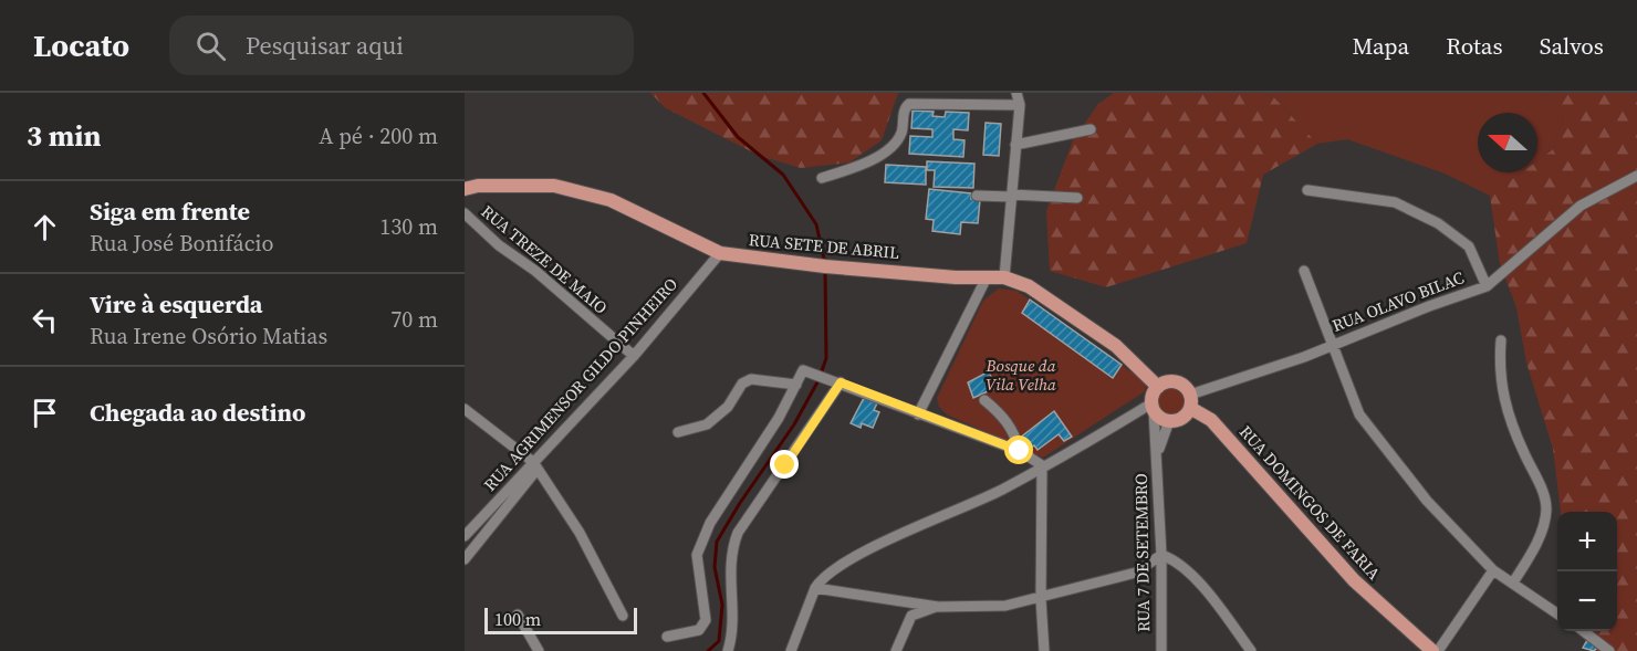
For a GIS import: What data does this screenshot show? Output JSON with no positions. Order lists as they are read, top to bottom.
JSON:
{
  "streets": {
    "main road": ["RUA SETE DE ABRIL", "RUA DOMINGOS DE FARIA"],
    "street": [
      "RUA TREZE DE MAIO",
      "RUA OLAVO BILAC",
      "RUA AGRIMENSOR GILDO PINHEIRO",
      "RUA 7 DE SETEMBRO"
    ]
  },
  "crossings": [
    ["RUA SETE DE ABRIL", "RUA OLAVO BILAC"],
    ["RUA SETE DE ABRIL", "RUA AGRIMENSOR GILDO PINHEIRO"],
    ["RUA SETE DE ABRIL", "RUA DOMINGOS DE FARIA"],
    ["RUA SETE DE ABRIL", "RUA 7 DE SETEMBRO"],
    ["RUA TREZE DE MAIO", "RUA AGRIMENSOR GILDO PINHEIRO"],
    ["RUA OLAVO BILAC", "RUA DOMINGOS DE FARIA"],
    ["RUA OLAVO BILAC", "RUA 7 DE SETEMBRO"],
    ["RUA DOMINGOS DE FARIA", "RUA 7 DE SETEMBRO"]
  ],
  "parks": ["Bosque da Vila Velha"],
  "scale_bar": "100 m",
  "north": "left",
  "page": {
    "header": "Locato",
    "search": "Pesquisar aqui",
    "nav": ["Mapa", "Rotas", "Salvos"],
    "heading": ["3 min", "A pé · 200 m"],
    "list": [
      ["Siga em frente", "Rua José Bonifácio", "130 m"],
      ["Vire à esquerda", "Rua Irene Osório Matias", "70 m"],
      "Chegada ao destino"
    ],
    "map_buttons": ["+", "−"],
    "scale": "100 m"
  }
}
